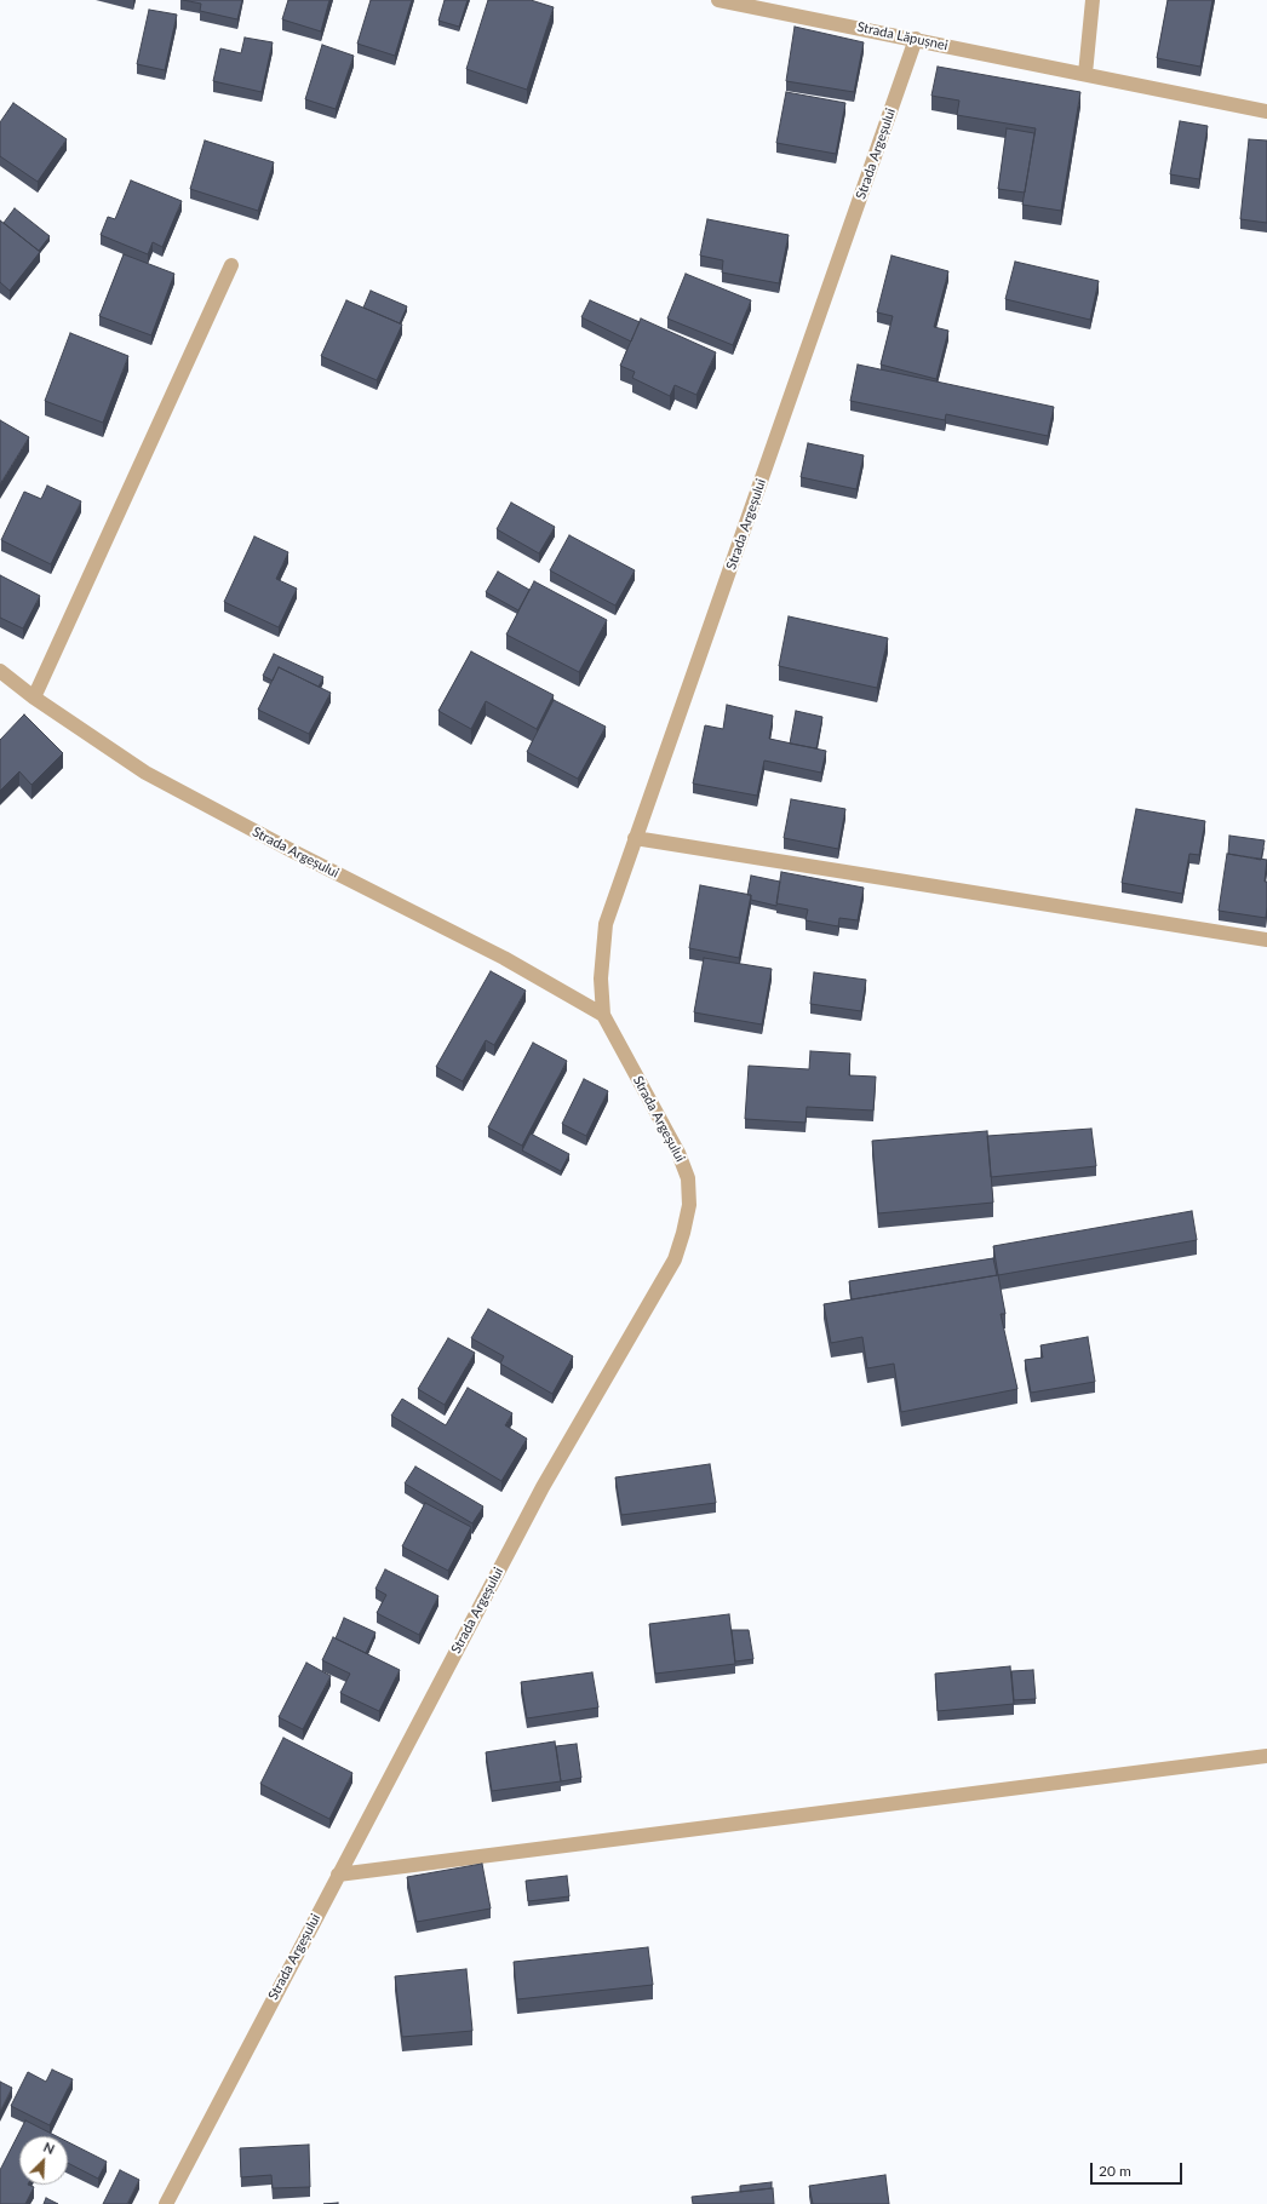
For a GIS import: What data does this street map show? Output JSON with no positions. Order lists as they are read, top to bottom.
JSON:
{
  "streets": {
    "street": ["Strada Lăpușnei", "Strada Argeșului"]
  },
  "crossings": [
    ["Strada Lăpușnei", "Strada Argeșului"]
  ],
  "scale_bar": "20 m",
  "north": "top right"
}
